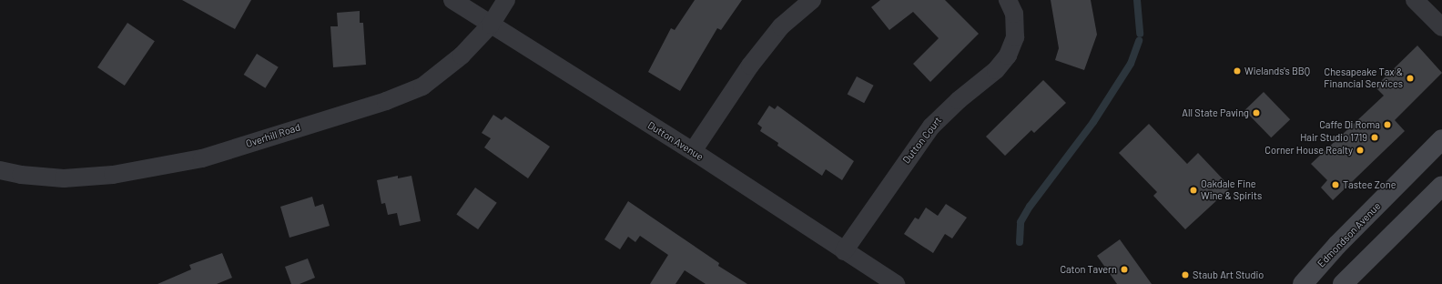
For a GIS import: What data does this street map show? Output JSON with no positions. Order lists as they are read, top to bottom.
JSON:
{
  "streets": {
    "main road": ["Edmondson Avenue"],
    "street": ["Overhill Road", "Dutton Court", "Dutton Avenue"]
  },
  "crossings": [
    ["Overhill Road", "Dutton Avenue"],
    ["Dutton Court", "Dutton Avenue"]
  ],
  "places": [
    "Wielands's BBQ",
    "Chesapeake Tax & Financial Services",
    "All State Paving",
    "Caffe Di Roma",
    "Hair Studio 1719",
    "Corner House Realty",
    "Tastee Zone",
    "Oakdale Fine Wine & Spirits",
    "Caton Tavern",
    "Staub Art Studio"
  ]
}
